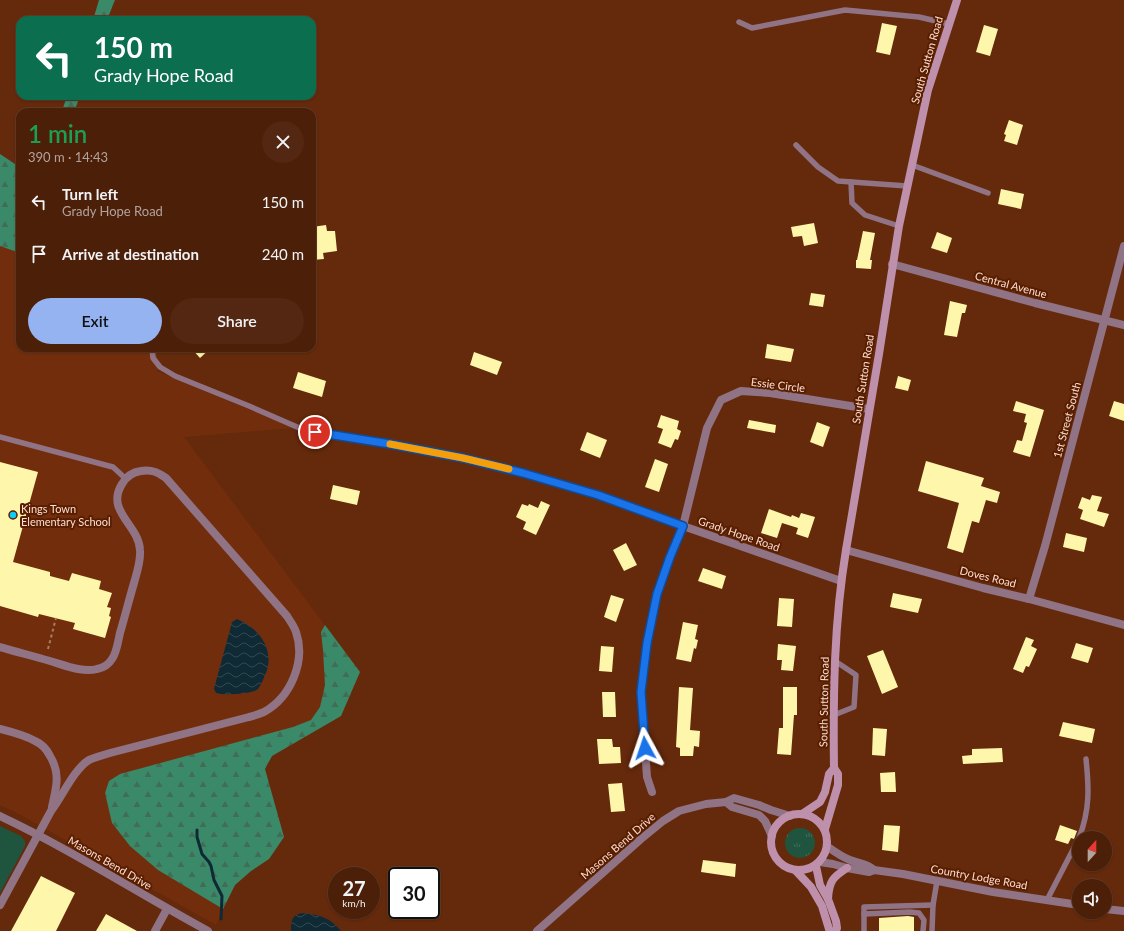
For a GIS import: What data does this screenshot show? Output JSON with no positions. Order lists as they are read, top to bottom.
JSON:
{
  "streets": {
    "main road": ["South Sutton Road"],
    "street": [
      "Central Avenue",
      "Essie Circle",
      "1st Street South",
      "Grady Hope Road",
      "Doves Road",
      "Masons Bend Drive",
      "Country Lodge Road"
    ]
  },
  "crossings": [
    ["South Sutton Road", "Central Avenue"],
    ["South Sutton Road", "Essie Circle"],
    ["South Sutton Road", "Grady Hope Road"],
    ["South Sutton Road", "Doves Road"],
    ["South Sutton Road", "Masons Bend Drive"],
    ["South Sutton Road", "Country Lodge Road"],
    ["Central Avenue", "1st Street South"],
    ["Essie Circle", "Grady Hope Road"],
    ["1st Street South", "Doves Road"],
    ["Masons Bend Drive", "Country Lodge Road"]
  ],
  "places": ["Kings Town Elementary School"],
  "north": "top",
  "page": {
    "turn": ["150 m", "Grady Hope Road"],
    "heading": ["1 min", "390 m · 14:43"],
    "list": [
      {
        "name": "Turn left",
        "note": "Grady Hope Road",
        "value": "150 m"
      },
      {
        "name": "Arrive at destination",
        "value": "240 m"
      }
    ],
    "buttons": ["Exit", "Share"],
    "speed": "27 km/h",
    "limit": "30"
  }
}
